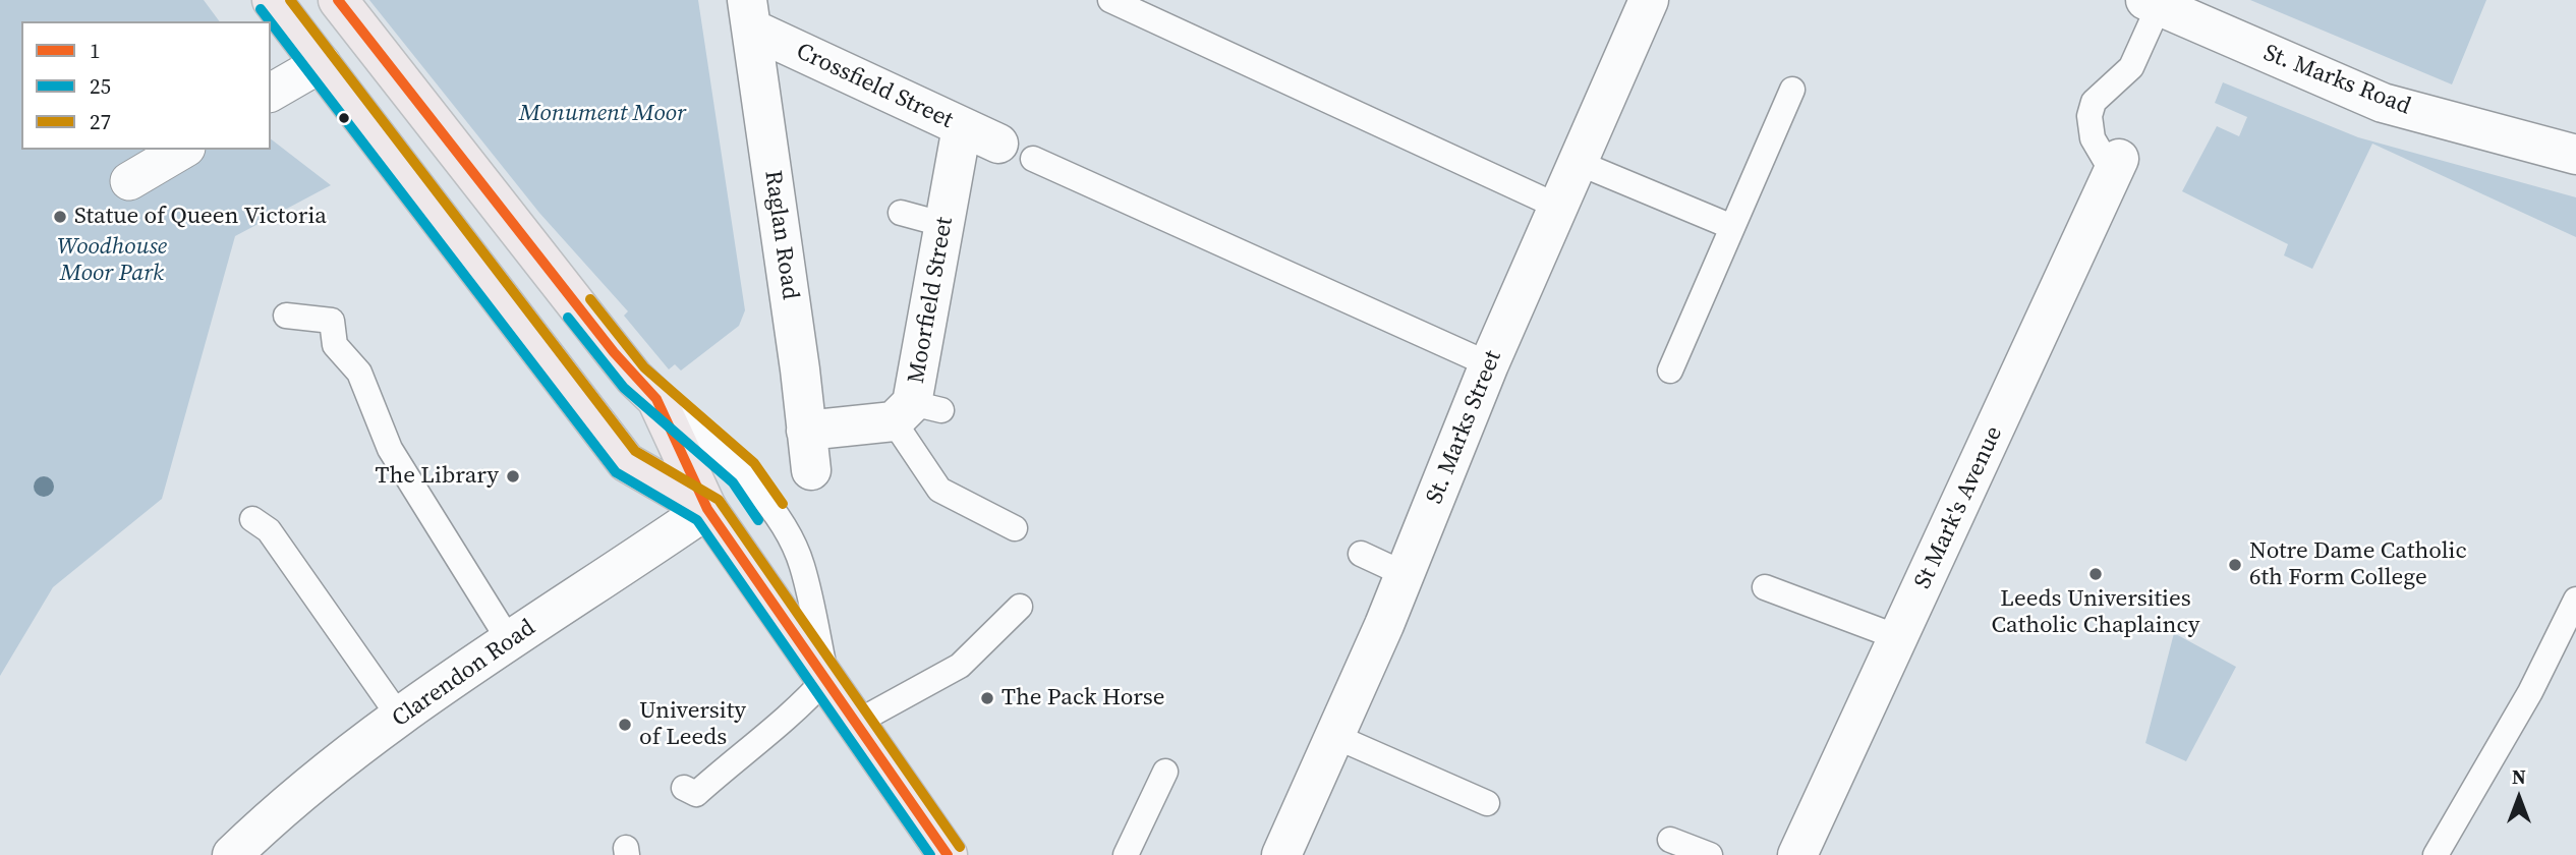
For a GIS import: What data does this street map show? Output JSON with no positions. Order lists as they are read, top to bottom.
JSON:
{
  "streets": {
    "street": [
      "St. Marks Road",
      "Crossfield Street",
      "Raglan Road",
      "Moorfield Street",
      "St. Marks Street",
      "St Mark's Avenue",
      "Clarendon Road"
    ]
  },
  "crossings": [
    ["Crossfield Street", "Raglan Road"],
    ["Crossfield Street", "Moorfield Street"]
  ],
  "parks": ["Monument Moor", "Woodhouse Moor Park"],
  "places": [
    "Statue of Queen Victoria",
    "The Library",
    "Notre Dame Catholic 6th Form College",
    "Leeds Universities Catholic Chaplaincy",
    "The Pack Horse",
    "University of Leeds"
  ],
  "lines": ["transit line 1", "transit line 27", "transit line 25"],
  "legend": ["1", "25", "27"],
  "north": "top"
}
